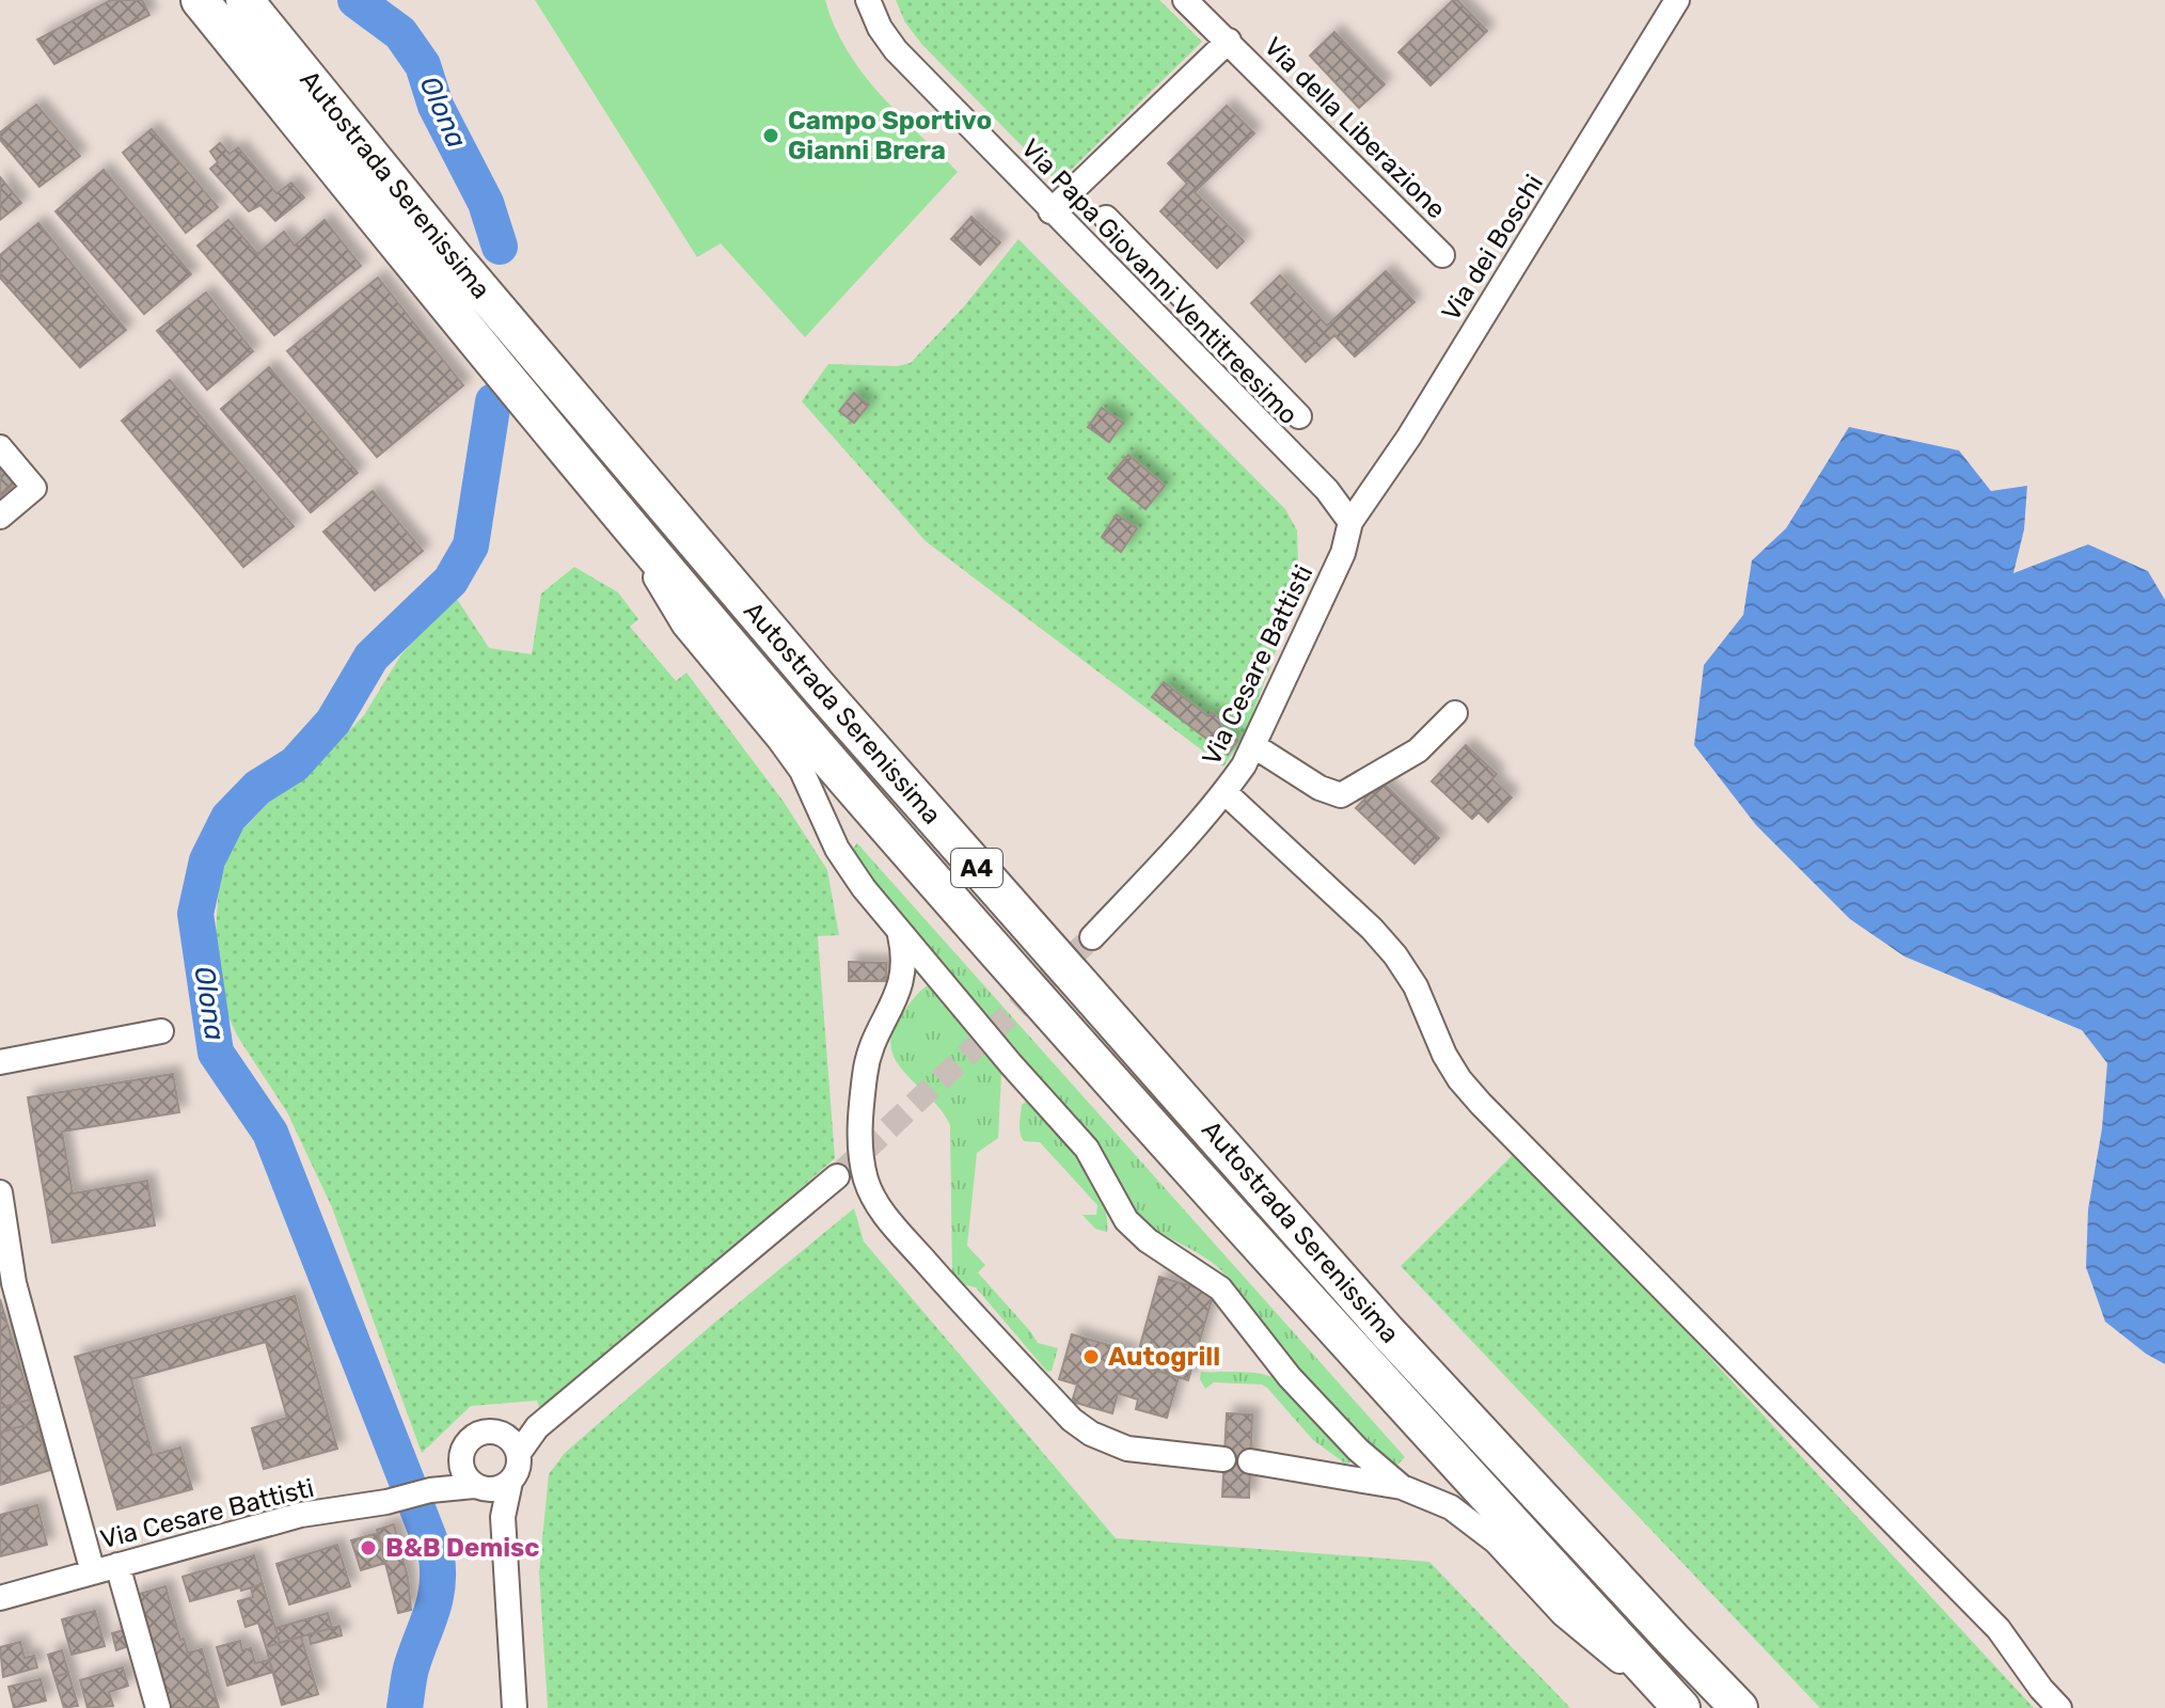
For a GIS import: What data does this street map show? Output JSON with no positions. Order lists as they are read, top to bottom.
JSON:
{
  "streets": {
    "highway": ["Autostrada Serenissima", "A4"],
    "street": [
      "Via della Liberazione",
      "Via dei Boschi",
      "Via Papa Giovanni Ventitreesimo",
      "Via Cesare Battisti"
    ]
  },
  "crossings": [
    ["Via della Liberazione", "Via Papa Giovanni Ventitreesimo"],
    ["Via dei Boschi", "Via Papa Giovanni Ventitreesimo"],
    ["Via dei Boschi", "Via Cesare Battisti"],
    ["Via Papa Giovanni Ventitreesimo", "Via Cesare Battisti"]
  ],
  "water": ["Olona"],
  "places": ["Campo Sportivo Gianni Brera", "Autogrill", "B&B Demisc"]
}
